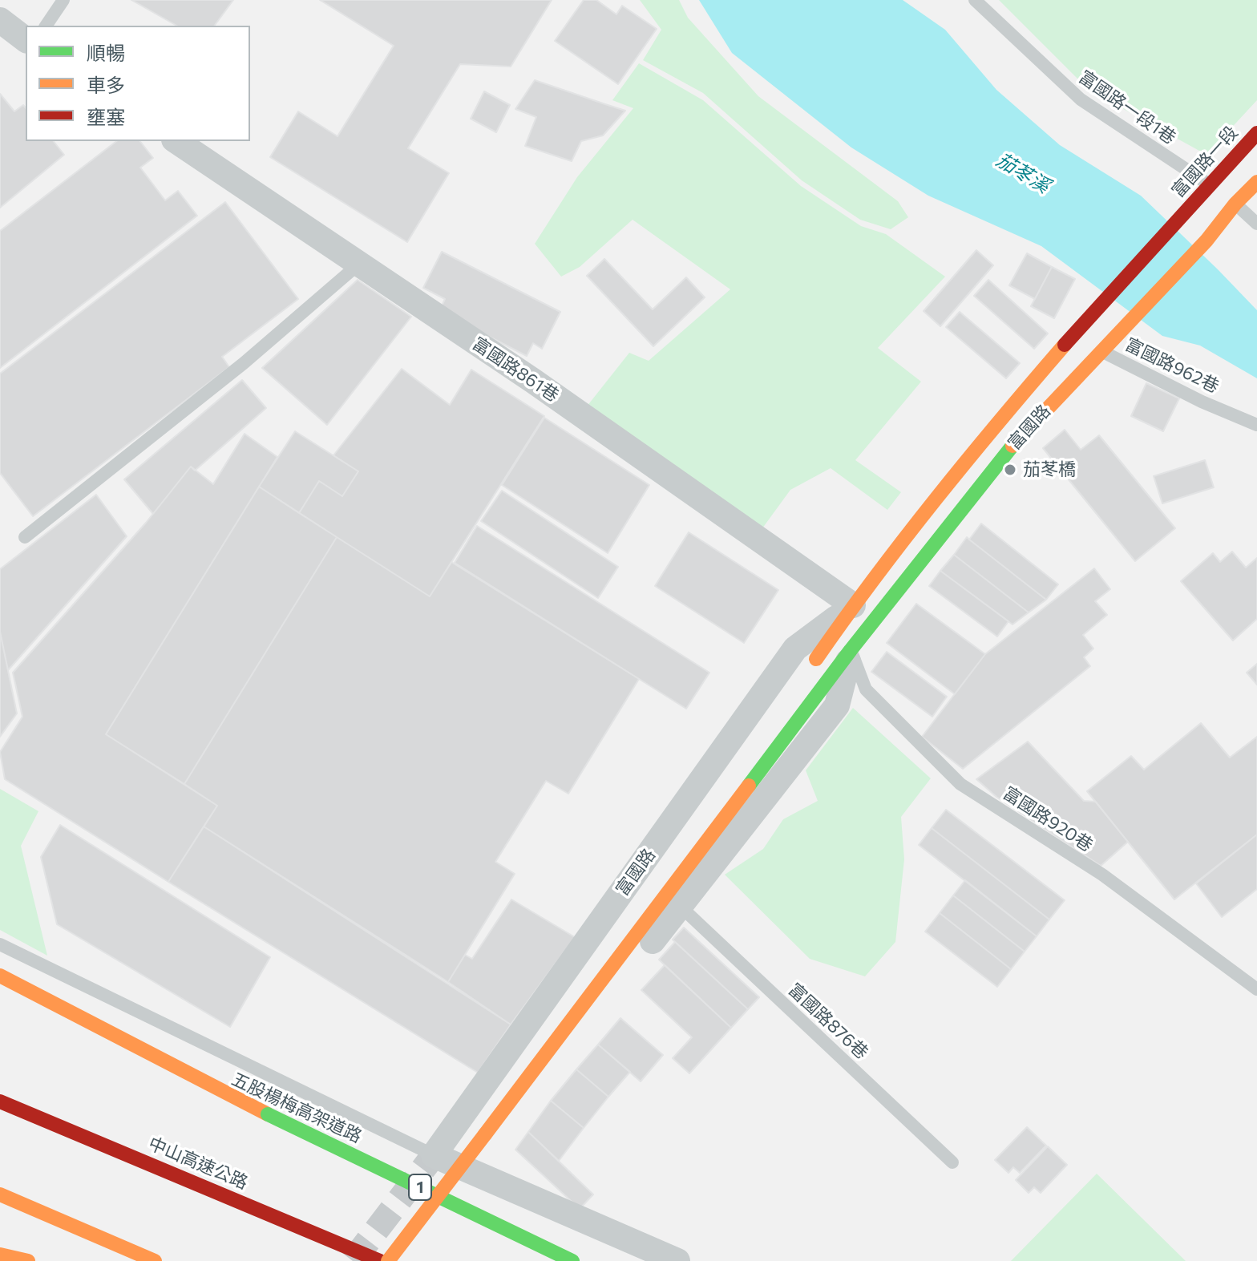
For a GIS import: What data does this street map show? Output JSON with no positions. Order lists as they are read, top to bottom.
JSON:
{
  "streets": {
    "main road": [
      "富國路一段",
      "富國路",
      "五股楊梅高架道路",
      "中山高速公路",
      "1"
    ],
    "street": ["富國路861巷"],
    "lane": [
      "富國路一段1巷",
      "富國路962巷",
      "富國路920巷",
      "富國路876巷"
    ]
  },
  "crossings": [
    ["富國路一段1巷", "富國路一段"],
    ["富國路一段", "富國路"],
    ["富國路962巷", "富國路"],
    ["富國路861巷", "富國路"],
    ["富國路", "富國路920巷"],
    ["富國路", "富國路876巷"]
  ],
  "water": ["茄苳溪"],
  "places": ["茄苳橋"],
  "legend": ["順暢", "車多", "壅塞"]
}
